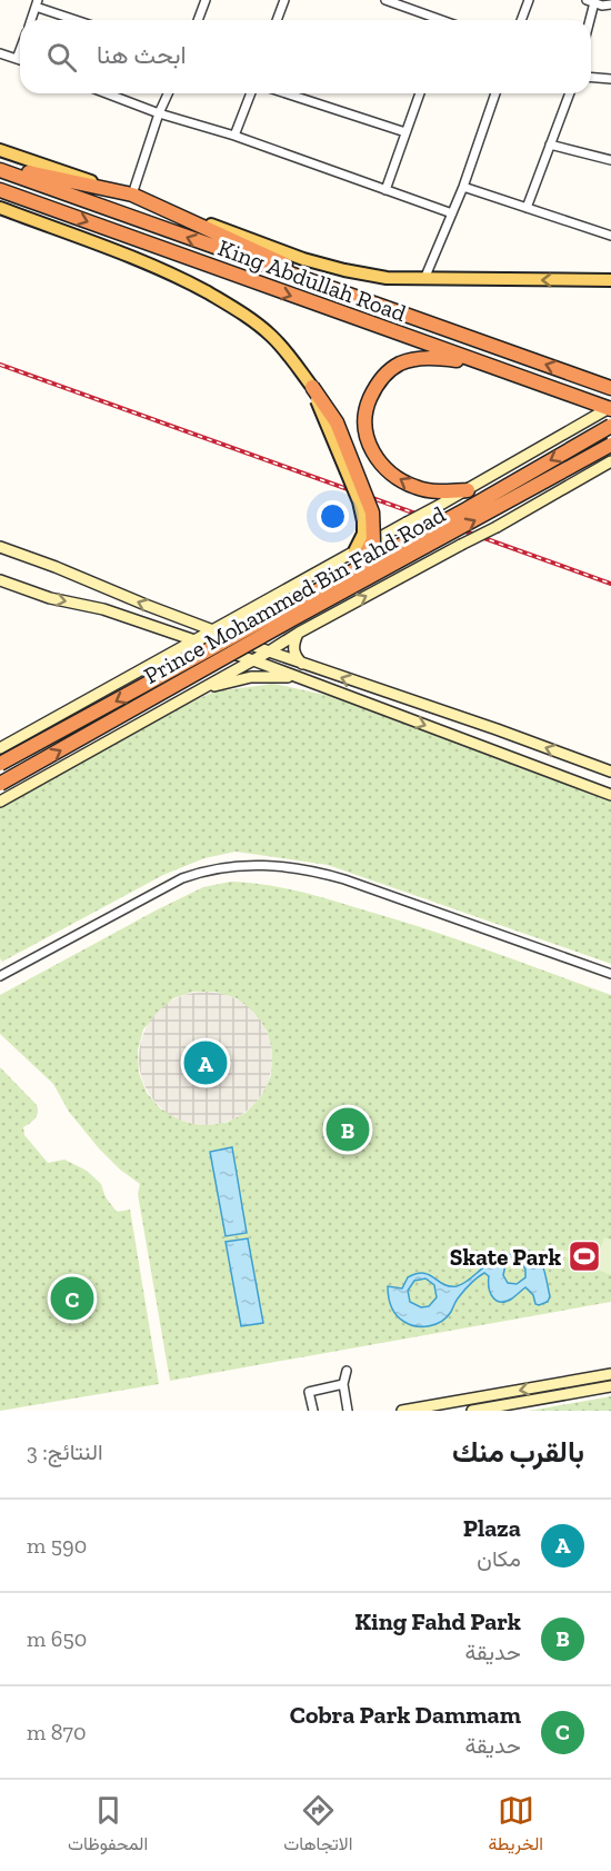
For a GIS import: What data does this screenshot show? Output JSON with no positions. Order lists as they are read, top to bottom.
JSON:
{
  "streets": {
    "highway": ["King Abdullah Road", "Prince Mohammed Bin Fahd Road"]
  },
  "crossings": [
    ["King Abdullah Road", "Prince Mohammed Bin Fahd Road"]
  ],
  "places": {
    "sports": ["Skate Park"]
  },
  "page": {
    "search": "ابحث هنا",
    "pins": ["A", "B", "C"],
    "heading": ["بالقرب منك", "النتائج: 3"],
    "list": [
      {
        "mark": "A",
        "name": "Plaza",
        "note": "مكان",
        "value": "590 m"
      },
      {
        "mark": "B",
        "name": "King Fahd Park",
        "note": "حديقة",
        "value": "650 m"
      },
      {
        "mark": "C",
        "name": "Cobra Park Dammam",
        "note": "حديقة",
        "value": "870 m"
      }
    ],
    "nav": ["الخريطة", "الاتجاهات", "المحفوظات"]
  }
}
